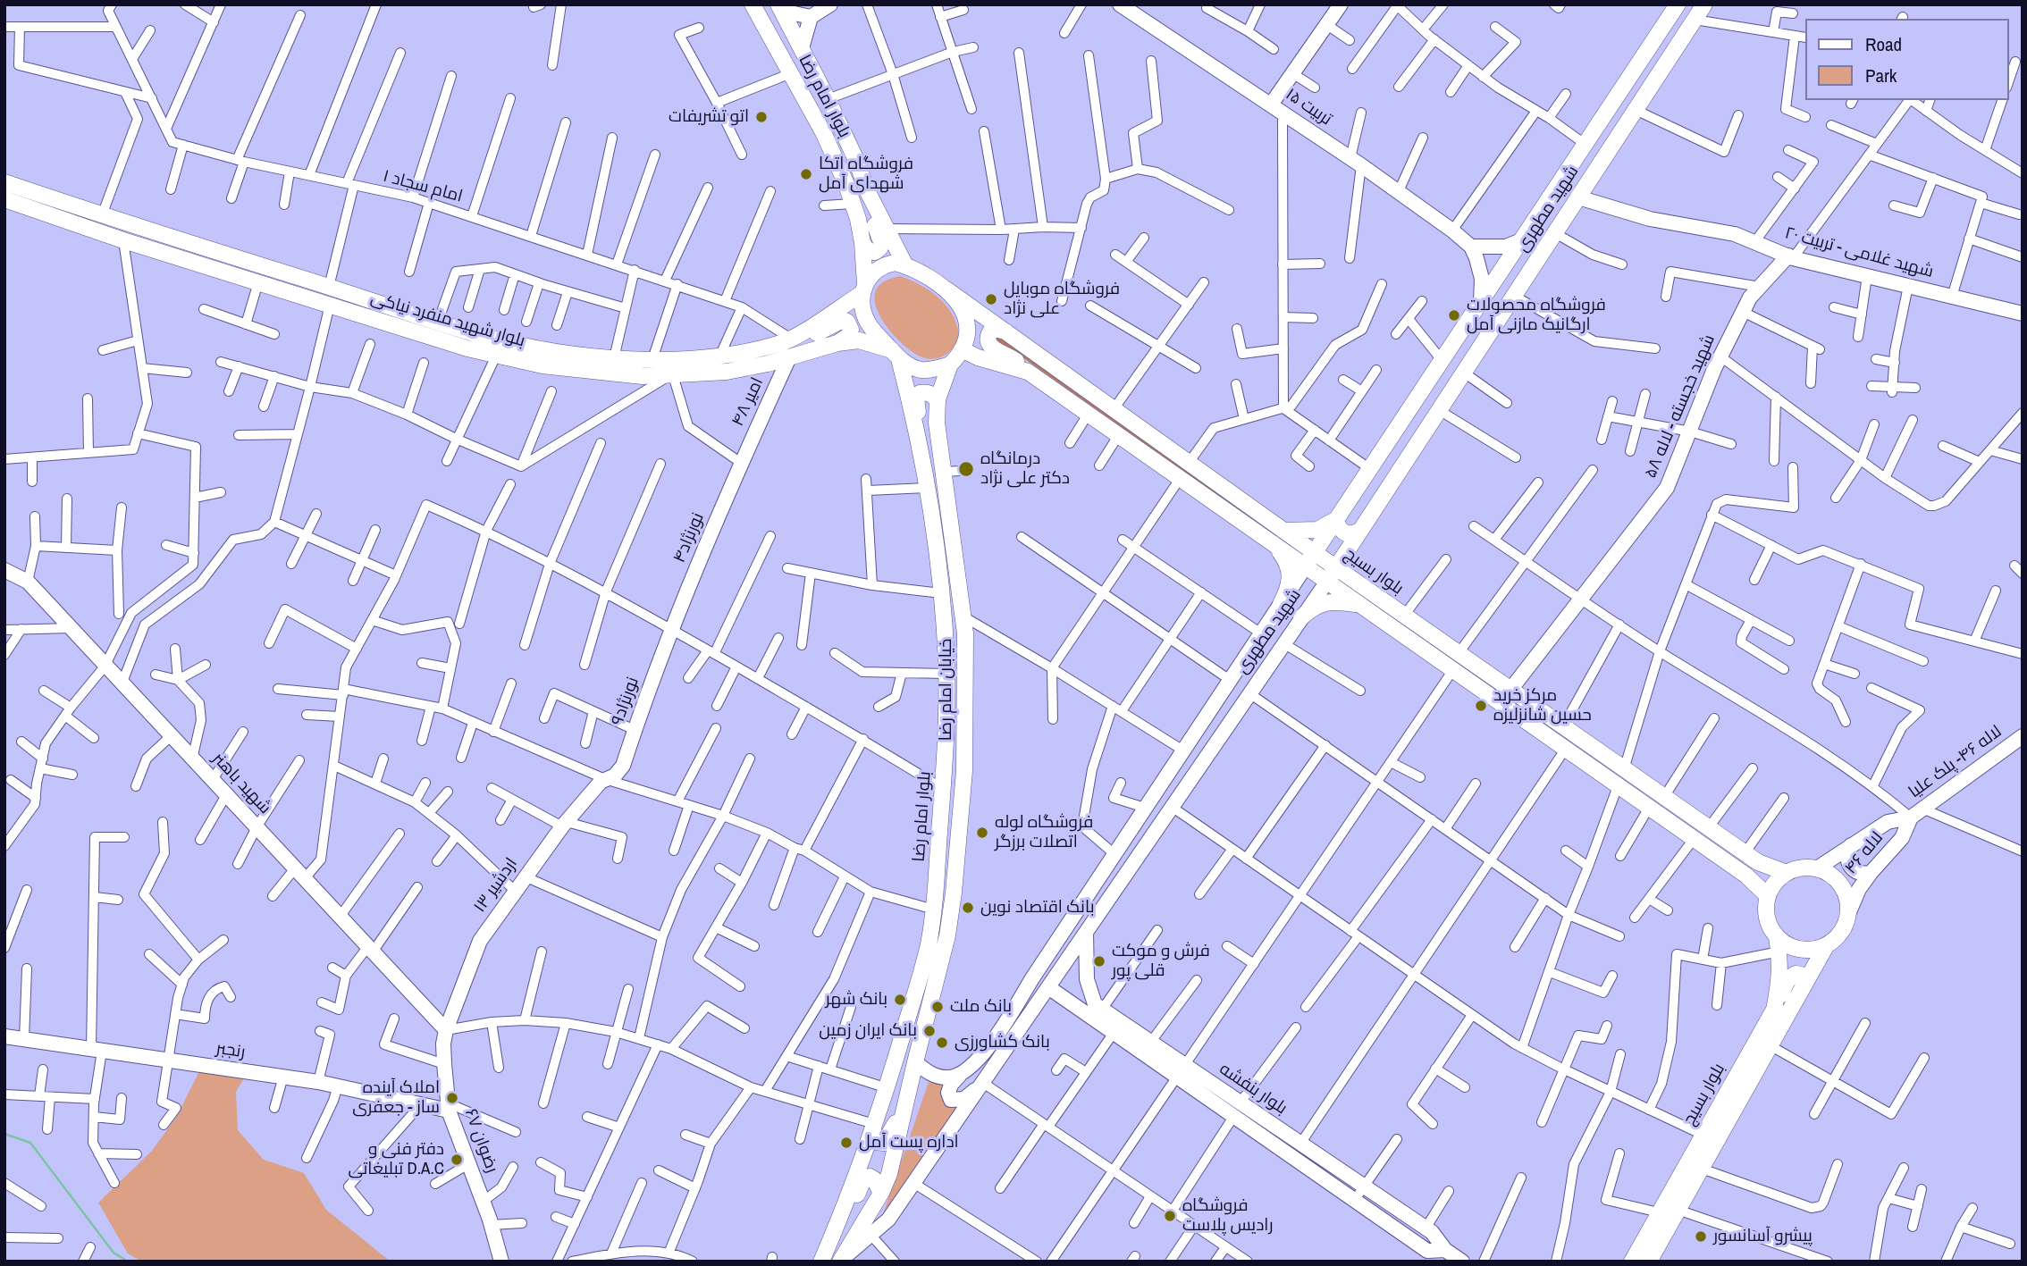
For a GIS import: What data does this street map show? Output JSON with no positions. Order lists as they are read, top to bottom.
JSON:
{
  "streets": {
    "main road": [
      "بلوار امام رضا",
      "شهید مطهری",
      "بلوار شهید منفرد نیاکی",
      "بلوار بسیج",
      "خیابان امام رضا"
    ],
    "street": [
      "تربیت ۱۵",
      "امام سجاد ۱",
      "شهید غلامی - تربیت ۲۰",
      "امیر ۴۸",
      "شهید خجسته - لاله ۵۸",
      "نورنژاد۴",
      "نورنژاد۹",
      "لاله ۴۶- پلک علیا",
      "شهید باهنر",
      "لاله ۴۶",
      "اردشیر ۱۳",
      "رنجبر",
      "بلوار بنفشه",
      "رضوان ۶۷"
    ]
  },
  "crossings": [
    ["بلوار امام رضا", "بلوار شهید منفرد نیاکی"],
    ["بلوار امام رضا", "بلوار بسیج"],
    ["بلوار امام رضا", "خیابان امام رضا"],
    ["امام سجاد ۱", "بلوار شهید منفرد نیاکی"],
    ["شهید مطهری", "شهید غلامی - تربیت ۲۰"],
    ["شهید مطهری", "بلوار بسیج"],
    ["شهید مطهری", "خیابان امام رضا"],
    ["شهید مطهری", "بلوار بنفشه"],
    ["شهید غلامی - تربیت ۲۰", "شهید خجسته - لاله ۵۸"],
    ["بلوار شهید منفرد نیاکی", "امیر ۴۸"],
    ["بلوار شهید منفرد نیاکی", "بلوار بسیج"],
    ["بلوار شهید منفرد نیاکی", "خیابان امام رضا"],
    ["امیر ۴۸", "نورنژاد۴"],
    ["شهید خجسته - لاله ۵۸", "بلوار بسیج"],
    ["نورنژاد۴", "نورنژاد۹"],
    ["بلوار بسیج", "خیابان امام رضا"],
    ["بلوار بسیج", "لاله ۴۶"],
    ["نورنژاد۹", "اردشیر ۱۳"],
    ["لاله ۴۶- پلک علیا", "لاله ۴۶"],
    ["شهید باهنر", "اردشیر ۱۳"],
    ["شهید باهنر", "رضوان ۶۷"],
    ["اردشیر ۱۳", "رضوان ۶۷"],
    ["رنجبر", "رضوان ۶۷"]
  ],
  "places": [
    "اتو تشریفات",
    "فروشگاه اتکا شهدای آمل",
    "فروشگاه موبایل علی نژاد",
    "فروشگاه محصولات ارگانیک مازنی آمل",
    "درمانگاه دکتر علی نژاد",
    "مرکز خرید حسین شانزلیزه",
    "فروشگاه لوله اتصلات برزگر",
    "بانک اقتصاد نوین",
    "فرش و موکت قلی پور",
    "بانک شهر",
    "بانک ملت",
    "بانک ایران زمین",
    "بانک کشاورزی",
    "املاک آینده ساز - جعفری",
    "اداره پست آمل",
    "دفتر فنی و تبلیغاتی D.A.C",
    "فروشگاه رادیس پلاست",
    "پیشرو آسانسور"
  ],
  "legend": ["Road", "Park"]
}
